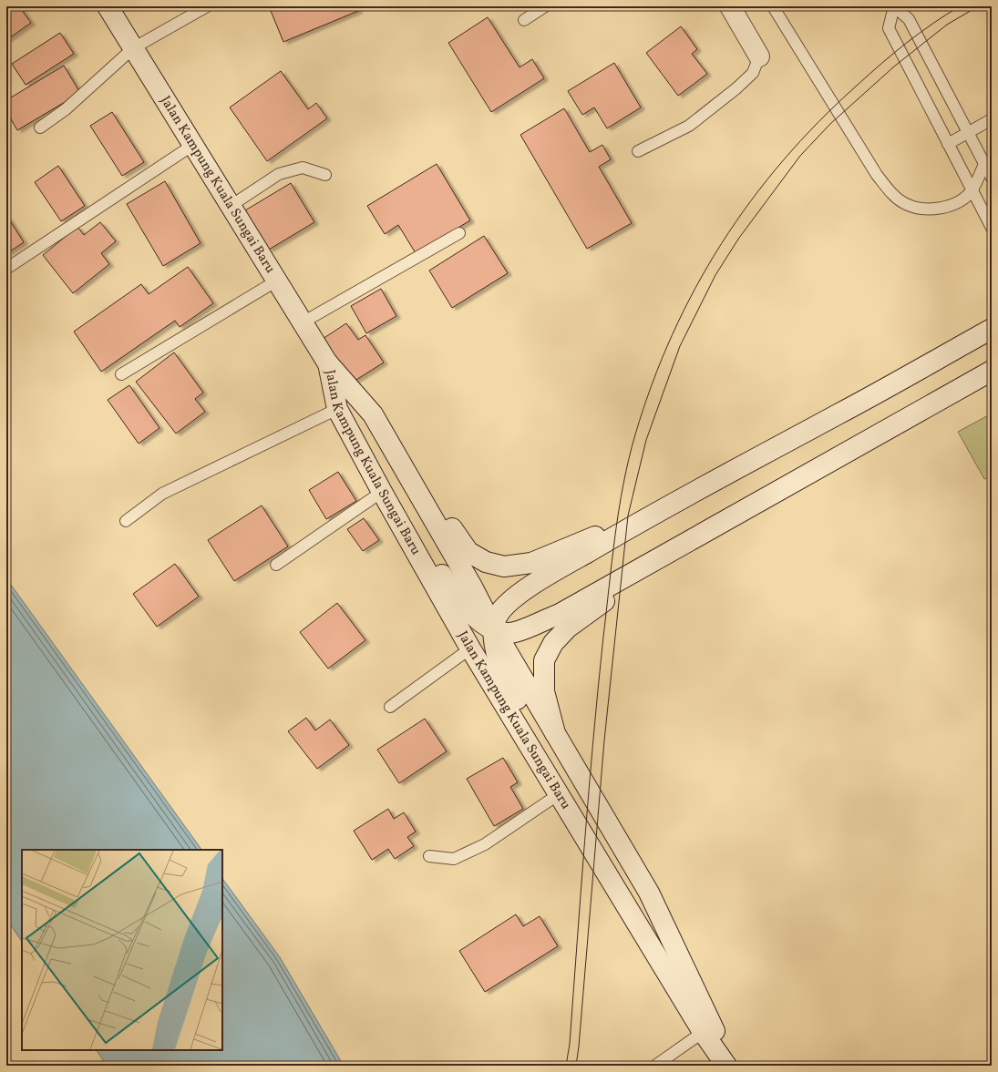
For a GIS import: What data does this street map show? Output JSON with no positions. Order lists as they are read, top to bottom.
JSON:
{
  "streets": {
    "street": ["Jalan Kampung Kuala Sungai Baru"]
  }
}
